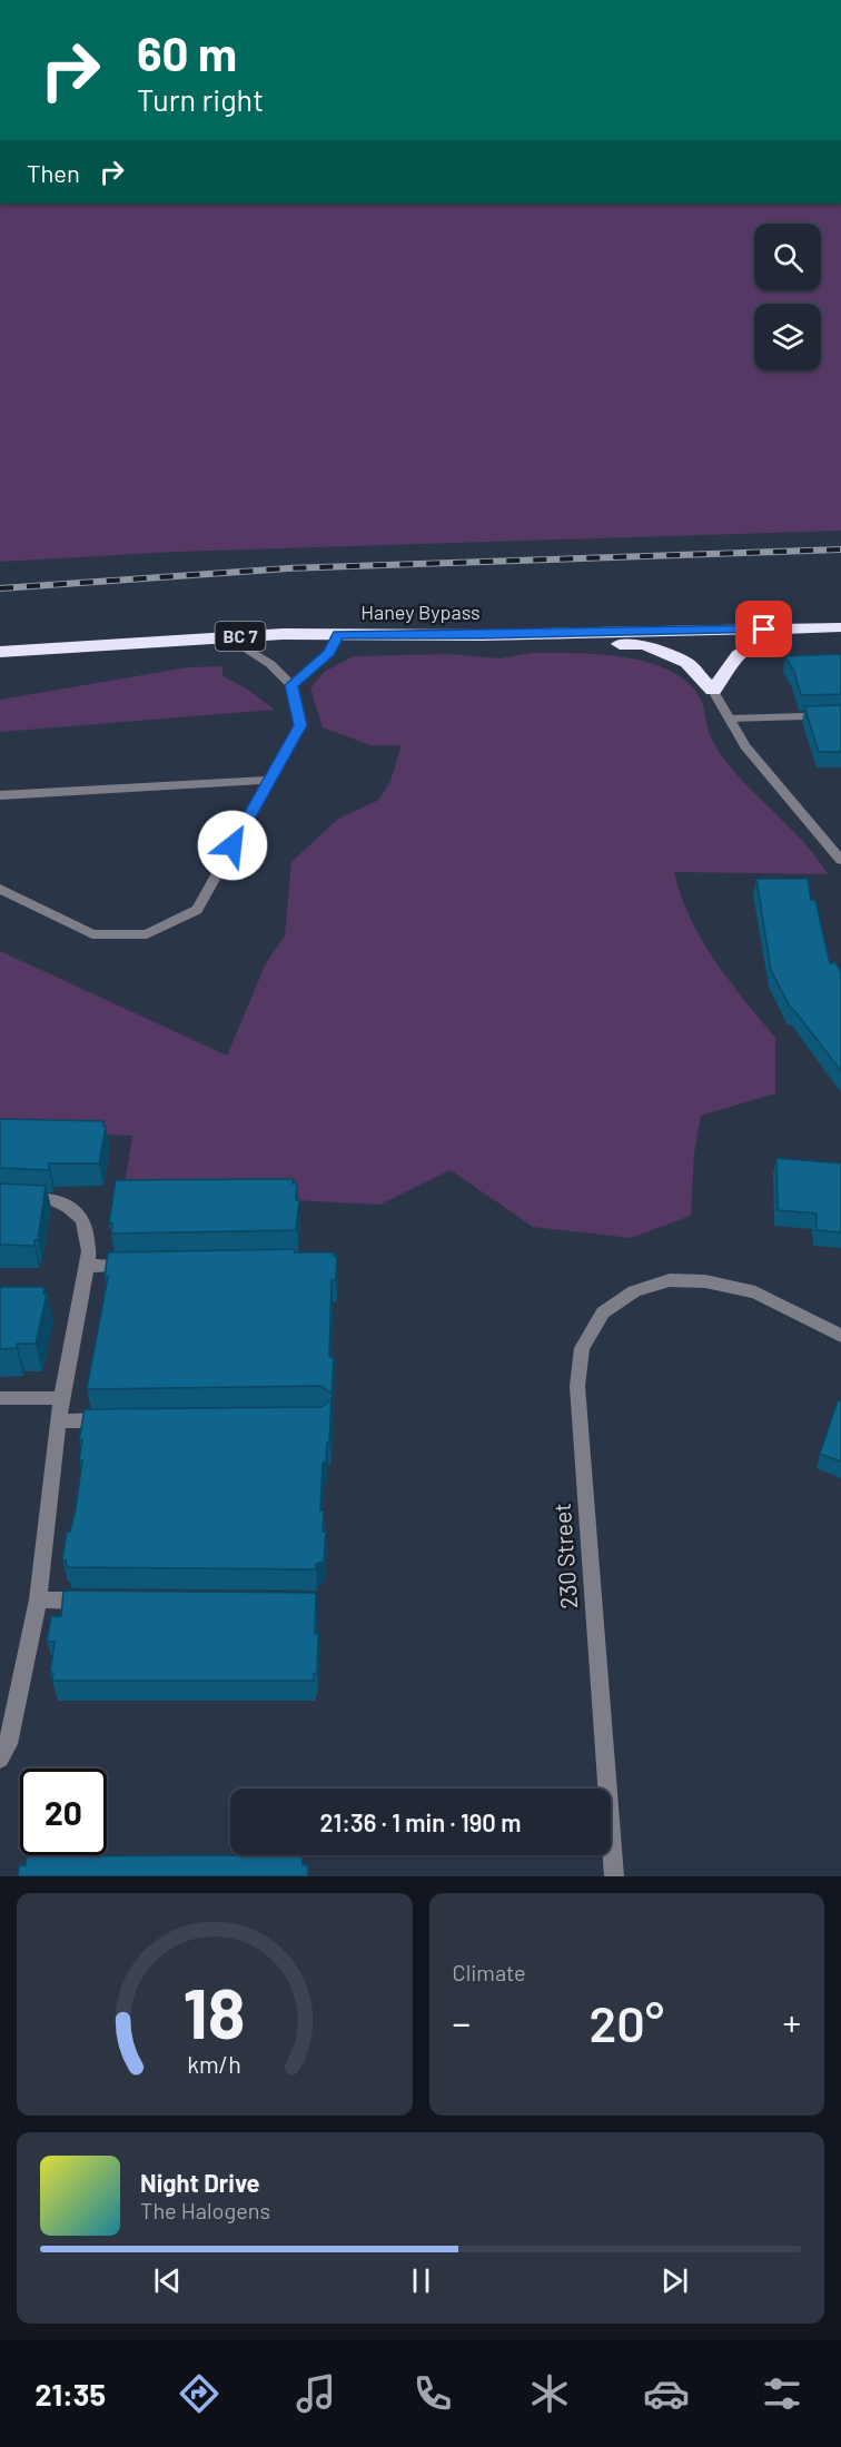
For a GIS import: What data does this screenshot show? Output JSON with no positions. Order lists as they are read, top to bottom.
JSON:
{
  "streets": {
    "highway": ["Haney Bypass", "BC 7"],
    "street": ["230 Street"]
  },
  "page": {
    "turn": ["60 m", "Turn right"],
    "then": "Then",
    "limit": "20",
    "trip": "21:36 · 1 min · 190 m",
    "tile": "Climate",
    "heat": ["−", "20°", "+"],
    "song": ["Night Drive", "The Halogens"],
    "tabs": "21:35",
    "gauge": ["18", "km/h"]
  }
}
